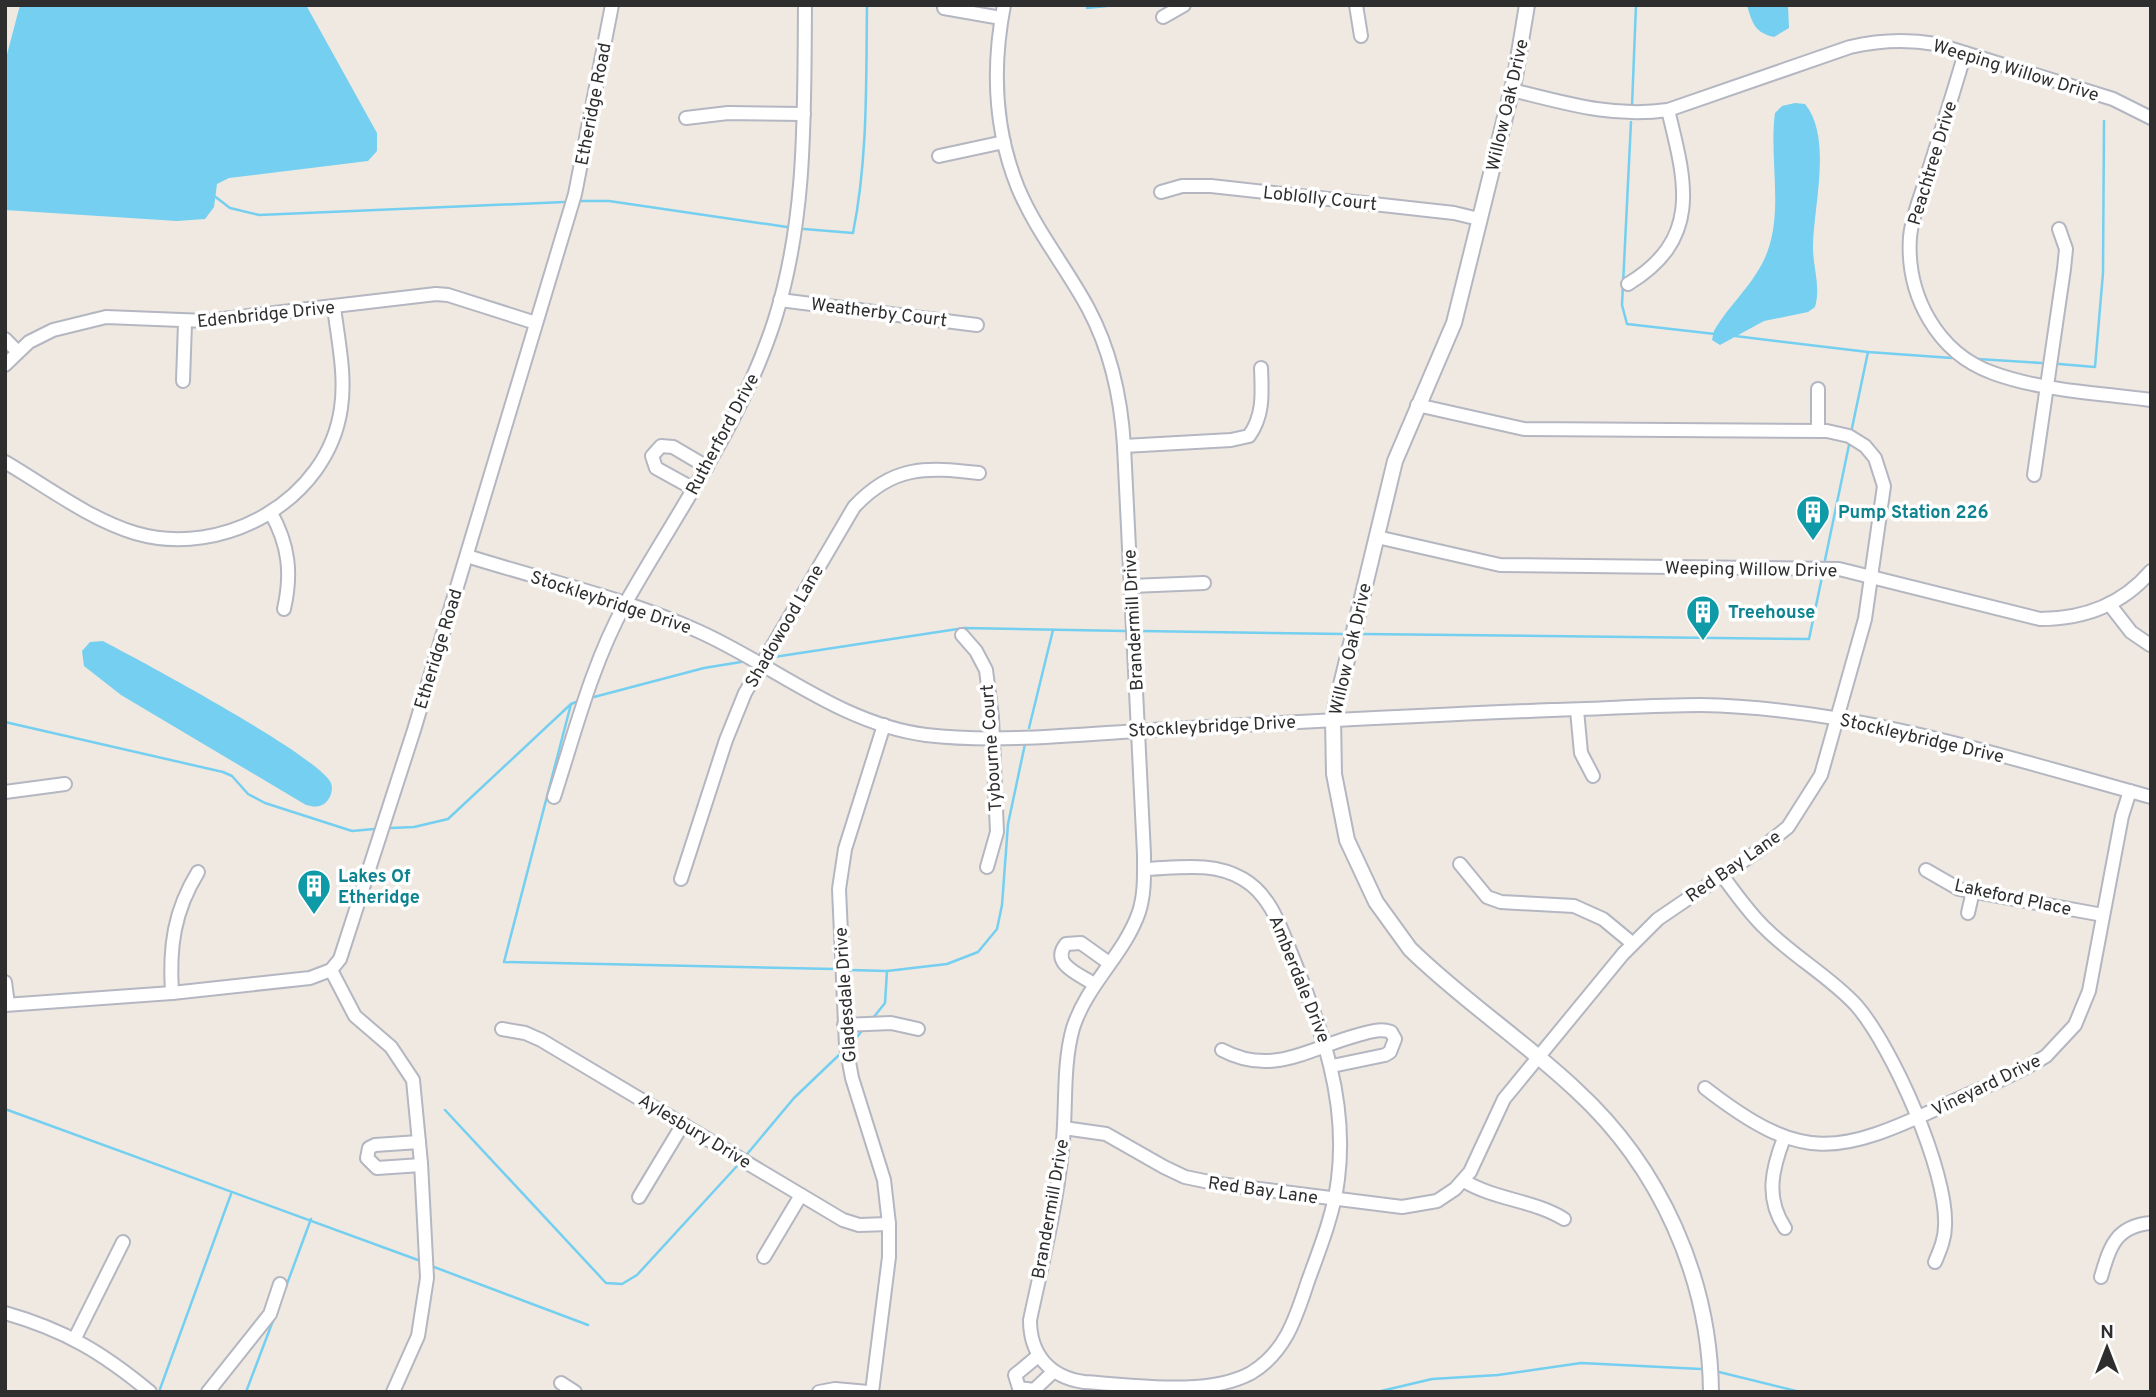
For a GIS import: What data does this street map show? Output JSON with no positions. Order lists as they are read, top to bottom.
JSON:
{
  "streets": {
    "street": [
      "Weeping Willow Drive",
      "Etheridge Road",
      "Willow Oak Drive",
      "Peachtree Drive",
      "Loblolly Court",
      "Weatherby Court",
      "Edenbridge Drive",
      "Rutherford Drive",
      "Stockleybridge Drive",
      "Brandermill Drive",
      "Shadowood Lane",
      "Tybourne Court",
      "Red Bay Lane",
      "Lakeford Place",
      "Amberdale Drive",
      "Gladesdale Drive",
      "Vineyard Drive",
      "Aylesbury Drive"
    ]
  },
  "crossings": [
    ["Weeping Willow Drive", "Willow Oak Drive"],
    ["Weeping Willow Drive", "Peachtree Drive"],
    ["Weeping Willow Drive", "Red Bay Lane"],
    ["Etheridge Road", "Edenbridge Drive"],
    ["Etheridge Road", "Stockleybridge Drive"],
    ["Willow Oak Drive", "Loblolly Court"],
    ["Willow Oak Drive", "Stockleybridge Drive"],
    ["Willow Oak Drive", "Red Bay Lane"],
    ["Weatherby Court", "Rutherford Drive"],
    ["Rutherford Drive", "Stockleybridge Drive"],
    ["Stockleybridge Drive", "Brandermill Drive"],
    ["Stockleybridge Drive", "Shadowood Lane"],
    ["Stockleybridge Drive", "Tybourne Court"],
    ["Stockleybridge Drive", "Red Bay Lane"],
    ["Stockleybridge Drive", "Gladesdale Drive"],
    ["Stockleybridge Drive", "Vineyard Drive"],
    ["Brandermill Drive", "Red Bay Lane"],
    ["Brandermill Drive", "Amberdale Drive"],
    ["Red Bay Lane", "Amberdale Drive"],
    ["Lakeford Place", "Vineyard Drive"],
    ["Gladesdale Drive", "Aylesbury Drive"]
  ],
  "places": {
    "building": ["Pump Station 226", "Treehouse", "Lakes Of Etheridge"]
  },
  "north": "top"
}
